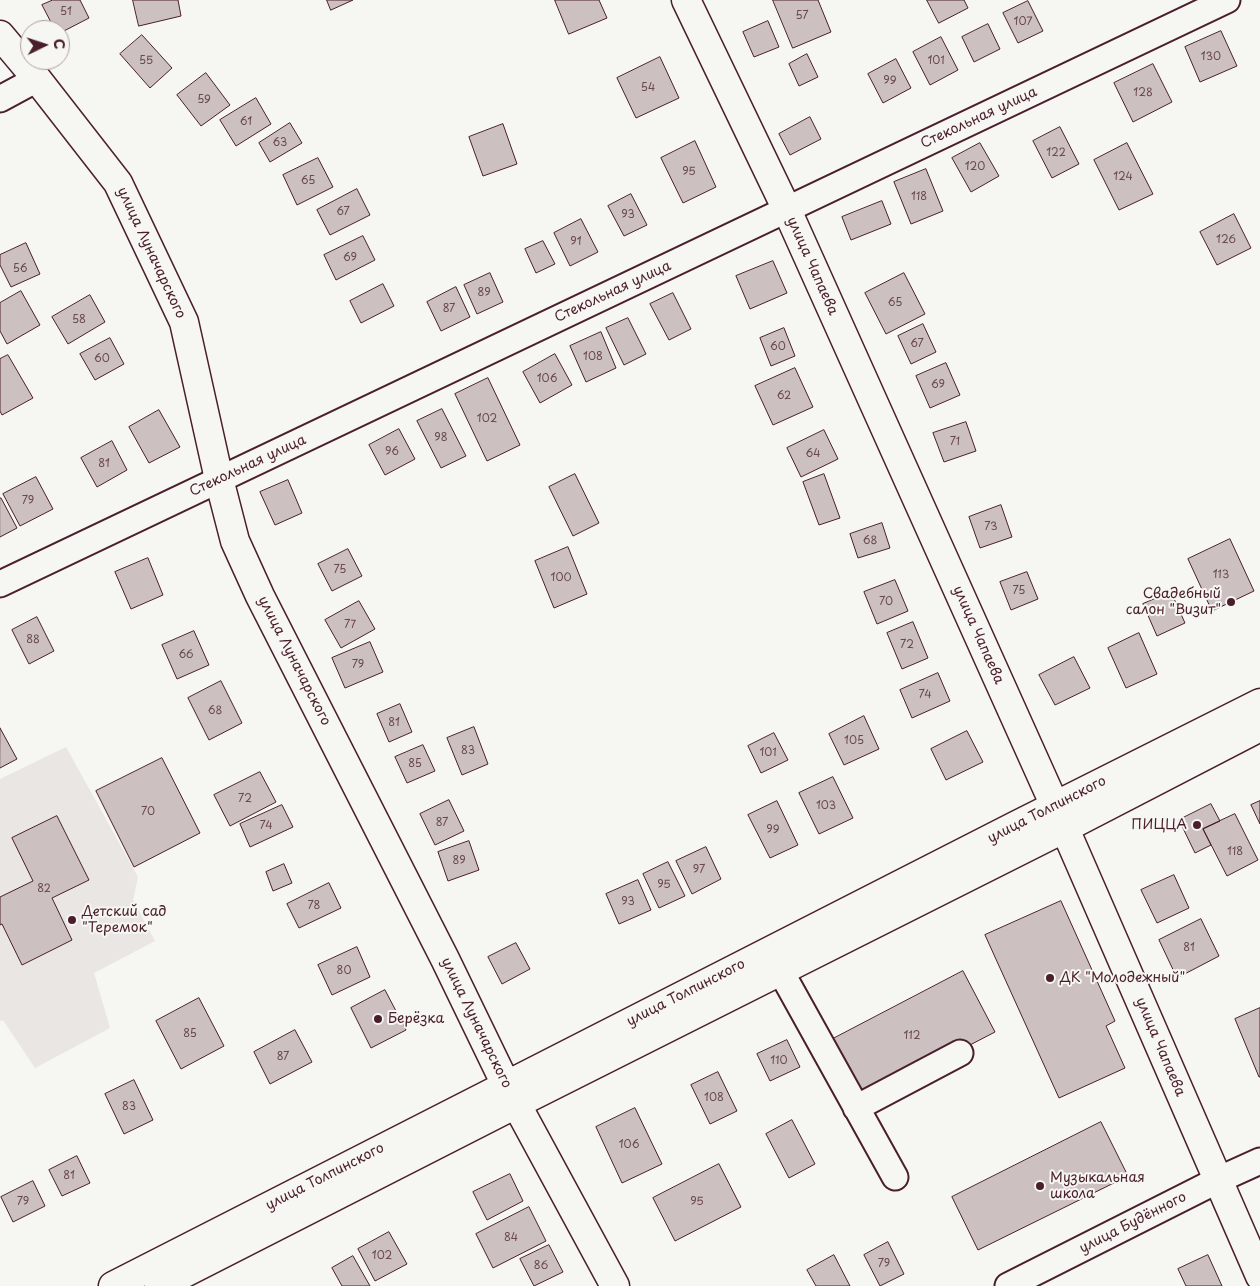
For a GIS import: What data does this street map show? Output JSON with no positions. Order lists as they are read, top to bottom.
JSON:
{
  "streets": {
    "main road": ["улица Луначарского", "улица Чапаева", "улица Толпинского"],
    "street": ["Стекольная улица", "улица Будённого"]
  },
  "crossings": [
    ["Стекольная улица", "улица Луначарского"],
    ["Стекольная улица", "улица Чапаева"],
    ["улица Луначарского", "улица Толпинского"],
    ["улица Чапаева", "улица Толпинского"],
    ["улица Чапаева", "улица Будённого"]
  ],
  "places": [
    "Свадебный салон \"Визит\"",
    "ПИЦЦА",
    "Детский сад \"Теремок\"",
    "ДК \"Молодежный\"",
    "Берёзка",
    "Музыкальная школа"
  ],
  "house_numbers": [
    "51",
    "57",
    "107",
    "130",
    "55",
    "101",
    "99",
    "54",
    "128",
    "59",
    "61",
    "63",
    "122",
    "120",
    "95",
    "124",
    "65",
    "118",
    "67",
    "93",
    "126",
    "91",
    "69",
    "56",
    "89",
    "65",
    "87",
    "58",
    "67",
    "60",
    "108",
    "60",
    "106",
    "69",
    "62",
    "102",
    "98",
    "71",
    "96",
    "64",
    "81",
    "79",
    "73",
    "68",
    "75",
    "113",
    "100",
    "75",
    "70",
    "77",
    "88",
    "72",
    "66",
    "79",
    "74",
    "68",
    "81",
    "105",
    "83",
    "101",
    "85",
    "72",
    "103",
    "70",
    "87",
    "74",
    "99",
    "118",
    "89",
    "97",
    "95",
    "82",
    "93",
    "78",
    "81",
    "80",
    "85",
    "112",
    "87",
    "110",
    "108",
    "83",
    "106",
    "81",
    "79",
    "95",
    "84",
    "102",
    "79",
    "86"
  ],
  "north": "right"
}
